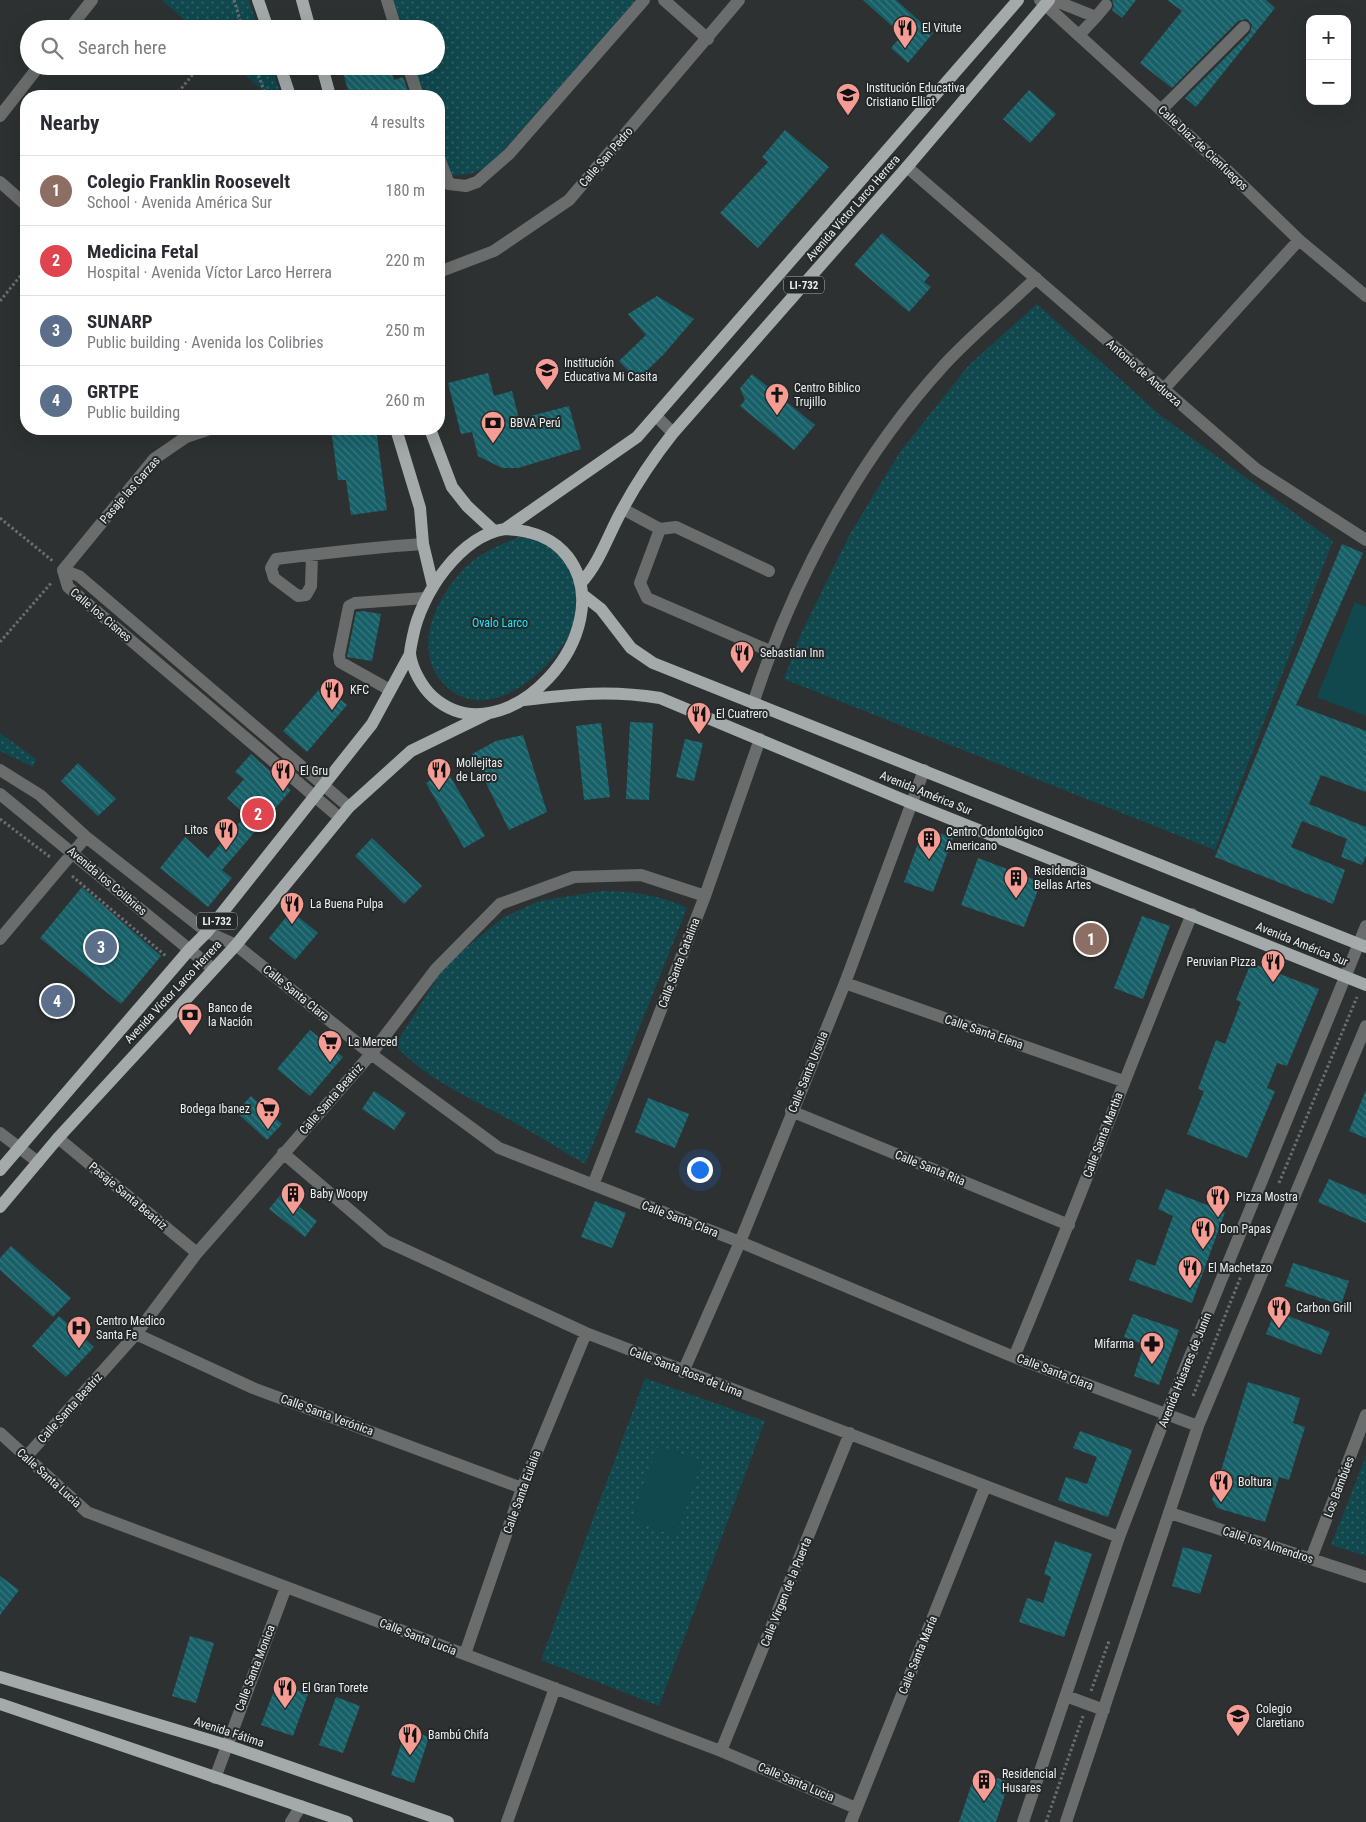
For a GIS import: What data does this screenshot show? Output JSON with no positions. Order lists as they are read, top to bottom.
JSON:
{
  "streets": {
    "main road": [
      "Avenida Víctor Larco Herrera",
      "LI-732",
      "Avenida América Sur",
      "Avenida Fátima"
    ],
    "street": [
      "Calle Diaz de Cienfuegos",
      "Calle San Pedro",
      "Antonio de Andueza",
      "Pasaje las Garzas",
      "Calle los Cisnes",
      "Avenida los Colibries",
      "Calle Santa Catalina",
      "Calle Santa Clara",
      "Calle Santa Elena",
      "Calle Santa Ursula",
      "Calle Santa Beatriz",
      "Calle Santa Martha",
      "Calle Santa Rita",
      "Pasaje Santa Beatriz",
      "Avenida Húsares de Junín",
      "Calle Santa Rosa de Lima",
      "Calle Santa Verónica",
      "Calle Santa Lucia",
      "Los Bambúes",
      "Calle Santa Eulalia",
      "Calle los Almendros",
      "Calle Virgen de la Puerta",
      "Calle Santa María",
      "Calle Santa Monica"
    ]
  },
  "crossings": [
    ["Calle Diaz de Cienfuegos", "Avenida Víctor Larco Herrera"],
    ["Avenida Víctor Larco Herrera", "Antonio de Andueza"],
    ["Avenida Víctor Larco Herrera", "Calle los Cisnes"],
    ["Avenida Víctor Larco Herrera", "Avenida América Sur"],
    ["Avenida Víctor Larco Herrera", "Avenida los Colibries"],
    ["Avenida Víctor Larco Herrera", "Calle Santa Clara"],
    ["Avenida Víctor Larco Herrera", "Pasaje Santa Beatriz"],
    ["Pasaje las Garzas", "Calle los Cisnes"],
    ["Avenida América Sur", "Calle Santa Catalina"],
    ["Avenida América Sur", "Calle Santa Ursula"],
    ["Avenida América Sur", "Calle Santa Martha"],
    ["Avenida América Sur", "Avenida Húsares de Junín"],
    ["Avenida los Colibries", "Calle Santa Clara"],
    ["Calle Santa Catalina", "Calle Santa Clara"],
    ["Calle Santa Catalina", "Calle Santa Beatriz"],
    ["Calle Santa Clara", "Calle Santa Ursula"],
    ["Calle Santa Clara", "Calle Santa Beatriz"],
    ["Calle Santa Clara", "Calle Santa Martha"],
    ["Calle Santa Clara", "Avenida Húsares de Junín"],
    ["Calle Santa Elena", "Calle Santa Ursula"],
    ["Calle Santa Elena", "Calle Santa Martha"],
    ["Calle Santa Ursula", "Calle Santa Rita"],
    ["Calle Santa Ursula", "Calle Santa Rosa de Lima"],
    ["Calle Santa Beatriz", "Pasaje Santa Beatriz"],
    ["Calle Santa Beatriz", "Calle Santa Rosa de Lima"],
    ["Calle Santa Beatriz", "Calle Santa Verónica"],
    ["Calle Santa Beatriz", "Calle Santa Lucia"],
    ["Calle Santa Martha", "Calle Santa Rita"],
    ["Avenida Húsares de Junín", "Calle Santa Rosa de Lima"],
    ["Calle Santa Rosa de Lima", "Calle Santa Eulalia"],
    ["Calle Santa Rosa de Lima", "Calle Virgen de la Puerta"],
    ["Calle Santa Rosa de Lima", "Calle Santa María"],
    ["Calle Santa Verónica", "Calle Santa Eulalia"],
    ["Calle Santa Lucia", "Calle Santa Eulalia"],
    ["Calle Santa Lucia", "Calle Virgen de la Puerta"],
    ["Calle Santa Lucia", "Calle Santa María"],
    ["Calle Santa Lucia", "Calle Santa Monica"],
    ["Los Bambúes", "Calle los Almendros"],
    ["Calle Santa Monica", "Avenida Fátima"]
  ],
  "parks": ["Ovalo Larco"],
  "places": {
    "restaurant": [
      "El Vitute",
      "Sebastian Inn",
      "KFC",
      "El Cuatrero",
      "Mollejitas de Larco",
      "El Gru",
      "Litos",
      "La Buena Pulpa",
      "Peruvian Pizza",
      "Pizza Mostra",
      "Don Papas",
      "El Machetazo",
      "Carbon Grill",
      "Boltura",
      "El Gran Torete",
      "Bambú Chifa"
    ],
    "school or university": ["Institución Educativa Cristiano Elliot", "Institución Educativa Mi Casita", "Colegio Claretiano"],
    "church": ["Centro Biblico Trujillo"],
    "bank": ["BBVA Perú", "Banco de la Nación"],
    "building": [
      "Centro Odontológico Americano",
      "Residencia Bellas Artes",
      "Baby Woopy",
      "Residencial Husares"
    ],
    "supermarket": ["La Merced", "Bodega Ibanez"],
    "hospital": ["Centro Medico Santa Fe"],
    "pharmacy": ["Mifarma"]
  },
  "page": {
    "map_buttons": ["+", "−"],
    "search": "Search here",
    "heading": ["Nearby", "4 results"],
    "list": [
      {
        "mark": "1",
        "name": "Colegio Franklin Roosevelt",
        "note": "School · Avenida América Sur",
        "value": "180 m"
      },
      {
        "mark": "2",
        "name": "Medicina Fetal",
        "note": "Hospital · Avenida Víctor Larco Herrera",
        "value": "220 m"
      },
      {
        "mark": "3",
        "name": "SUNARP",
        "note": "Public building · Avenida los Colibries",
        "value": "250 m"
      },
      {
        "mark": "4",
        "name": "GRTPE",
        "note": "Public building",
        "value": "260 m"
      }
    ],
    "pins": [
      "2",
      "1",
      "3",
      "4"
    ]
  }
}
